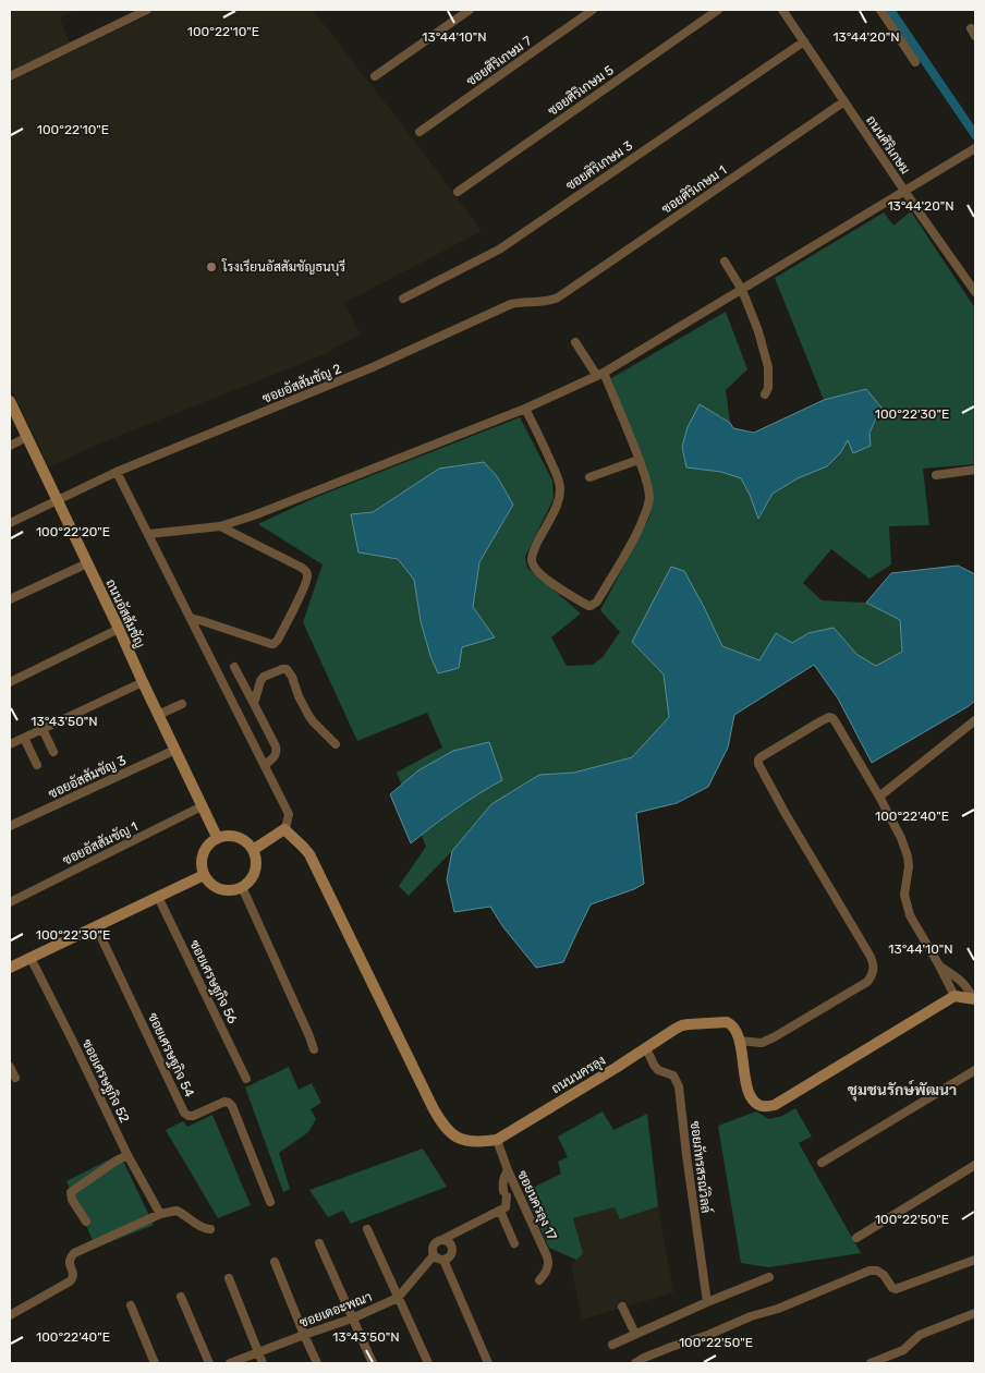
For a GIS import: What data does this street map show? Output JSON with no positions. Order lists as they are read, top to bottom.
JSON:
{
  "streets": {
    "street": [
      "ซอยศิริเกษม 7",
      "ซอยศิริเกษม 5",
      "ถนนศิริเกษม",
      "ซอยศิริเกษม 3",
      "ซอยศิริเกษม 1",
      "ซอยอัสสัมชัญ 2",
      "ถนนอัสสัมชัญ",
      "ซอยอัสสัมชัญ 3",
      "ซอยอัสสัมชัญ 1",
      "ซอยเศรษฐกิจ 56",
      "ซอยเศรษฐกิจ 54",
      "ถนนนครลุง",
      "ซอยเศรษฐกิจ 52",
      "ซอยภัทรสรณ์วิลล์",
      "ซอยนครลุง 17",
      "ซอยเดอะพณา"
    ]
  },
  "crossings": [
    ["ถนนศิริเกษม", "ซอยศิริเกษม 3"],
    ["ถนนศิริเกษม", "ซอยศิริเกษม 1"],
    ["ซอยศิริเกษม 1", "ซอยอัสสัมชัญ 2"],
    ["ซอยอัสสัมชัญ 2", "ถนนอัสสัมชัญ"],
    ["ถนนอัสสัมชัญ", "ซอยอัสสัมชัญ 3"],
    ["ถนนอัสสัมชัญ", "ซอยอัสสัมชัญ 1"],
    ["ถนนนครลุง", "ซอยภัทรสรณ์วิลล์"],
    ["ถนนนครลุง", "ซอยนครลุง 17"]
  ],
  "districts": ["ชุมชนรักษ์พัฒนา"],
  "places": ["โรงเรียนอัสสัมชัญธนบุรี"],
  "coordinates": [
    "100°22'10\"E",
    "13°44'10\"N",
    "13°44'20\"N",
    "100°22'30\"E",
    "100°22'20\"E",
    "13°43'50\"N",
    "100°22'40\"E",
    "100°22'50\"E"
  ]
}
